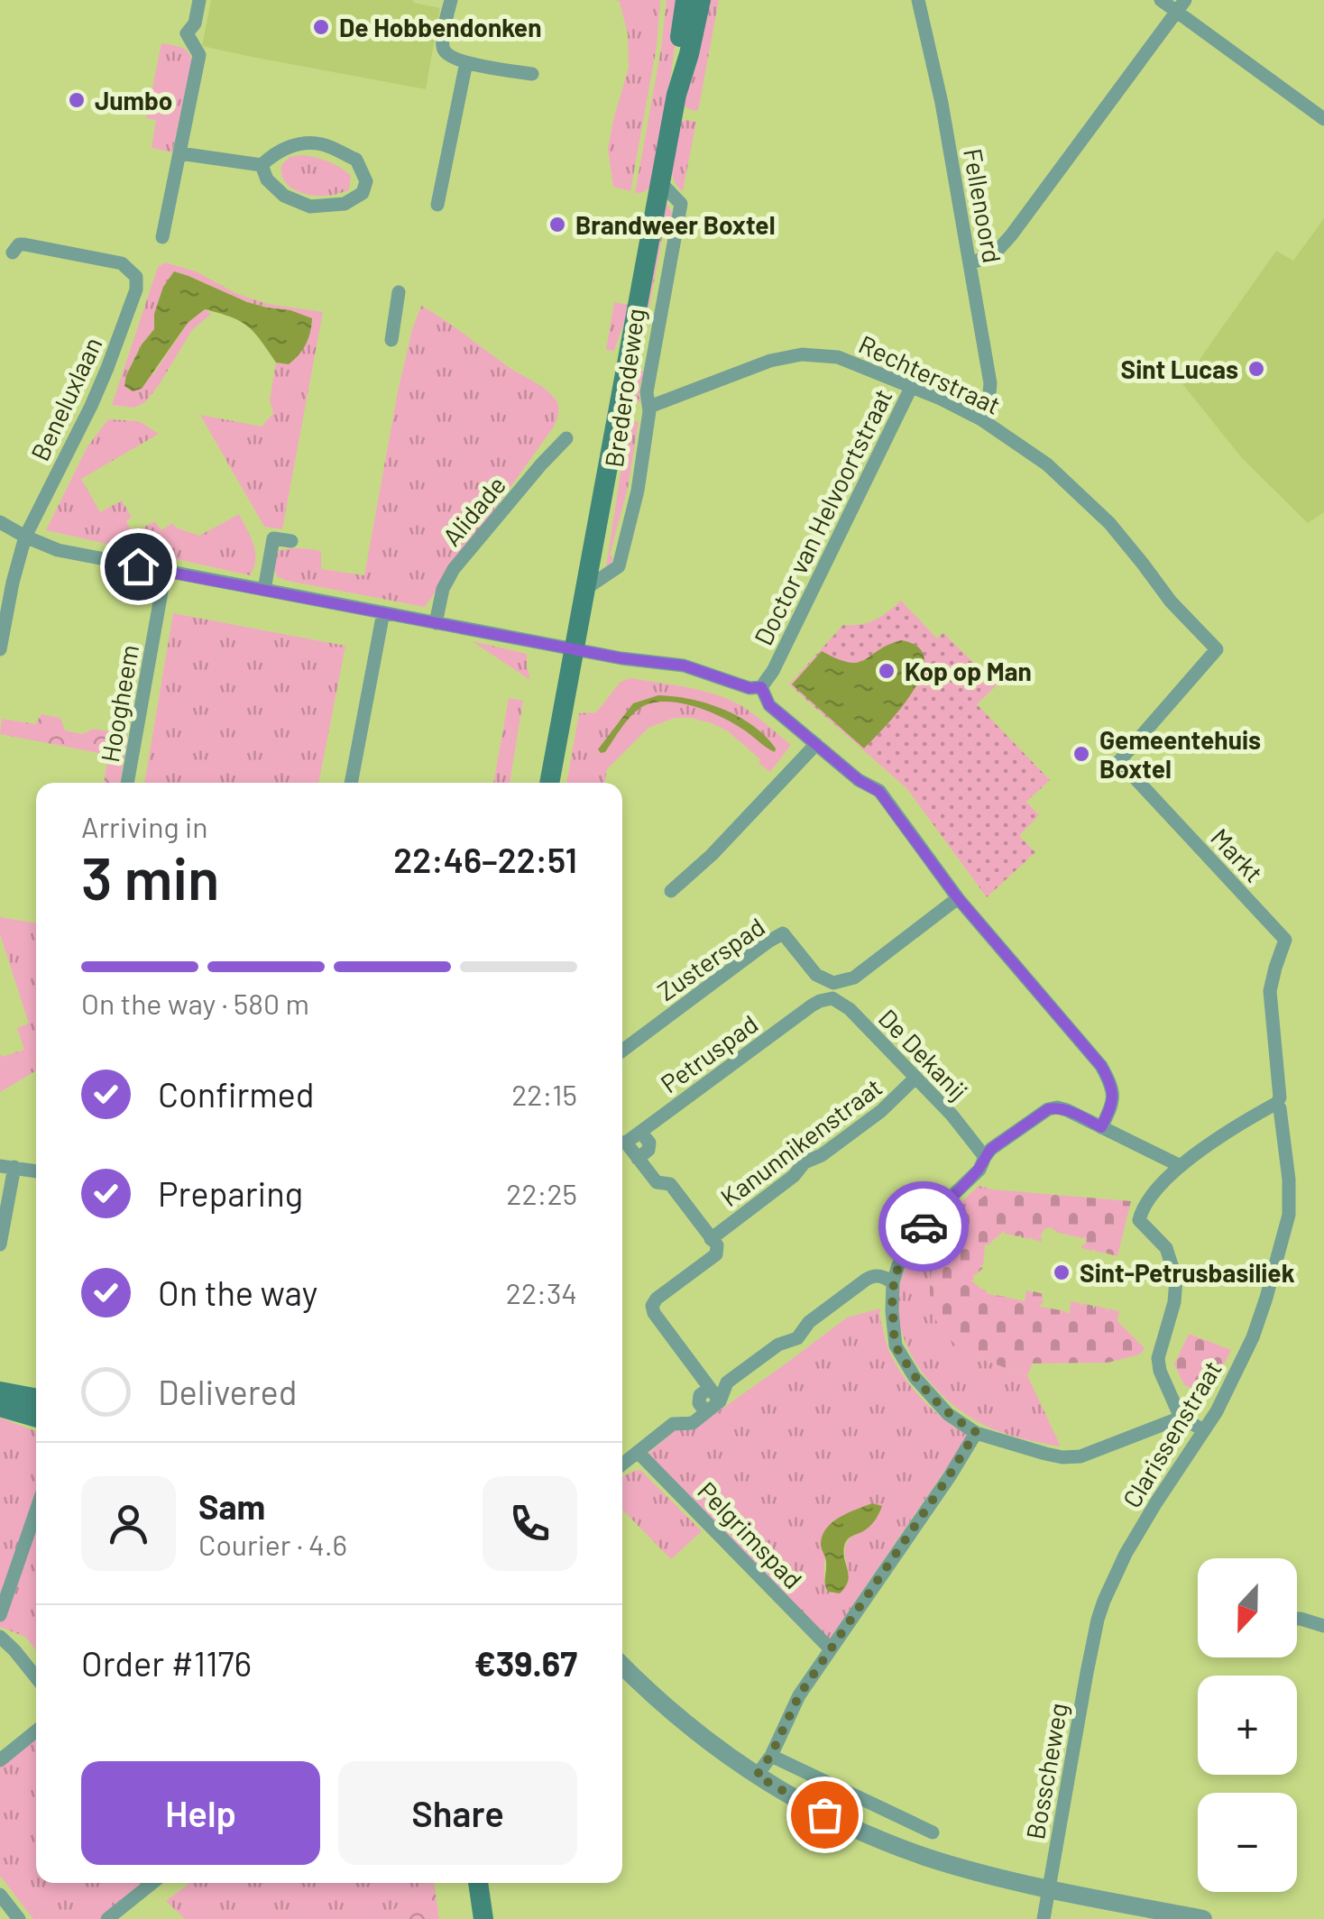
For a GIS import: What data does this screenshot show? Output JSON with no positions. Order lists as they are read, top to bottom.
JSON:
{
  "streets": {
    "main road": ["Brederodeweg"],
    "street": [
      "Fellenoord",
      "Rechterstraat",
      "Beneluxlaan",
      "Alidade",
      "Doctor van Helvoortstraat",
      "Hoogheem",
      "Markt",
      "Zusterspad",
      "Petruspad",
      "De Dekanij",
      "Kanunnikenstraat",
      "Clarissenstraat",
      "Pelgrimspad",
      "Bosscheweg"
    ]
  },
  "crossings": [
    ["Fellenoord", "Rechterstraat"],
    ["Rechterstraat", "Brederodeweg"],
    ["Rechterstraat", "Doctor van Helvoortstraat"],
    ["Rechterstraat", "Markt"],
    ["Markt", "Clarissenstraat"],
    ["Petruspad", "De Dekanij"],
    ["De Dekanij", "Kanunnikenstraat"],
    ["Clarissenstraat", "Bosscheweg"]
  ],
  "places": [
    "De Hobbendonken",
    "Jumbo",
    "Brandweer Boxtel",
    "Sint Lucas",
    "Kop op Man",
    "Gemeentehuis Boxtel",
    "Sint-Petrusbasiliek"
  ],
  "north": "bottom",
  "page": {
    "heading": ["3 min", "Arriving in", "22:46–22:51"],
    "panel": [
      "Sam",
      "Courier · 4.6",
      "Order #1176",
      "€39.67"
    ],
    "bar": "On the way · 580 m",
    "list": [
      ["Confirmed", "22:15"],
      ["Preparing", "22:25"],
      ["On the way", "22:34"],
      "Delivered"
    ],
    "map_buttons": ["+", "−"],
    "buttons": ["Help", "Share"]
  }
}
